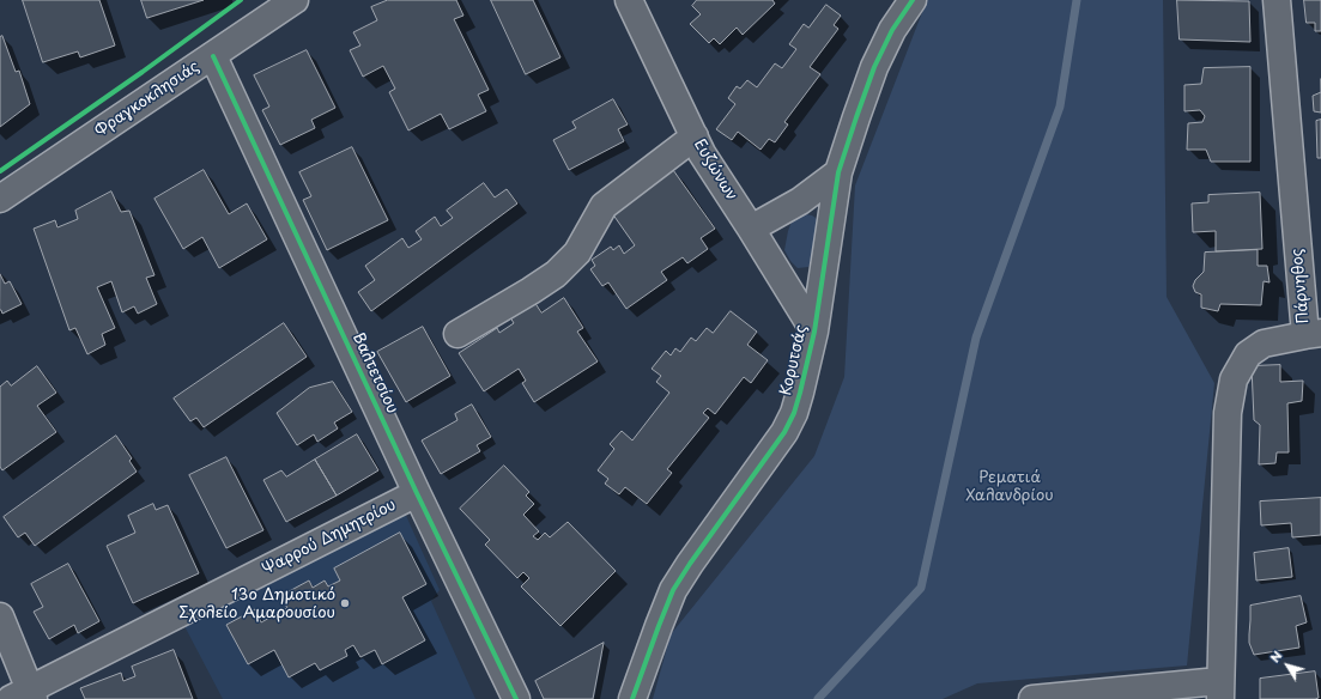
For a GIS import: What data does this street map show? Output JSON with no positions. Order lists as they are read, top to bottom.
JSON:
{
  "streets": {
    "street": [
      "Φραγκοκλησιάς",
      "Ευζώνων",
      "Πάρνηθος",
      "Κορυτσάς",
      "Βαλτετσίου",
      "Ψαρρού Δημητρίου"
    ]
  },
  "crossings": [
    ["Φραγκοκλησιάς", "Βαλτετσίου"],
    ["Ευζώνων", "Κορυτσάς"],
    ["Βαλτετσίου", "Ψαρρού Δημητρίου"]
  ],
  "parks": ["Ρεματιά Χαλανδρίου"],
  "places": ["13ο Δημοτικό Σχολείο Αμαρουσίου"],
  "north": "top left"
}
